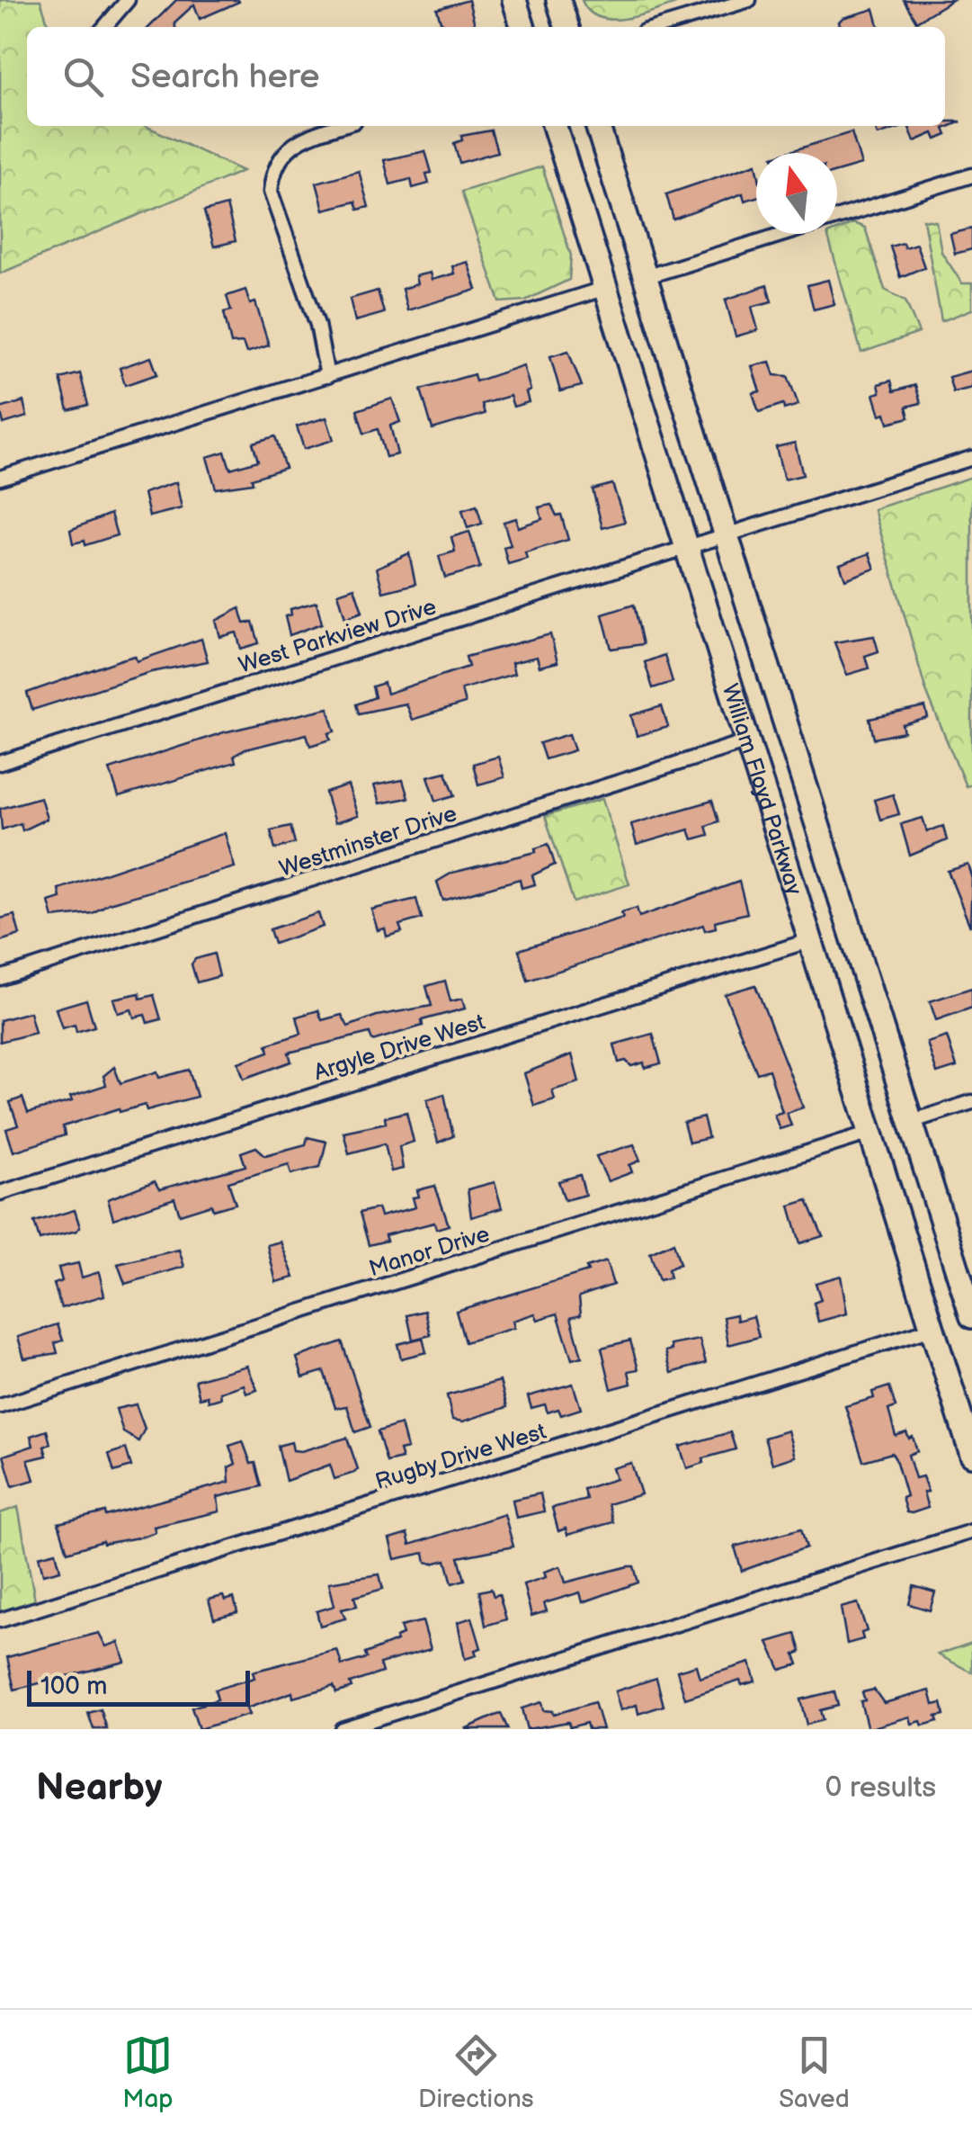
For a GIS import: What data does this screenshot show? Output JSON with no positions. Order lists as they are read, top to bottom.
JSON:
{
  "streets": {
    "highway": ["William Floyd Parkway"],
    "street": [
      "West Parkview Drive",
      "Westminster Drive",
      "Argyle Drive West",
      "Manor Drive",
      "Rugby Drive West"
    ]
  },
  "crossings": [
    ["West Parkview Drive", "William Floyd Parkway"],
    ["William Floyd Parkway", "Westminster Drive"],
    ["William Floyd Parkway", "Argyle Drive West"],
    ["William Floyd Parkway", "Manor Drive"],
    ["William Floyd Parkway", "Rugby Drive West"]
  ],
  "scale_bar": "100 m",
  "north": "top",
  "page": {
    "search": "Search here",
    "scale": "100 m",
    "heading": ["Nearby", "0 results"],
    "nav": ["Map", "Directions", "Saved"]
  }
}
